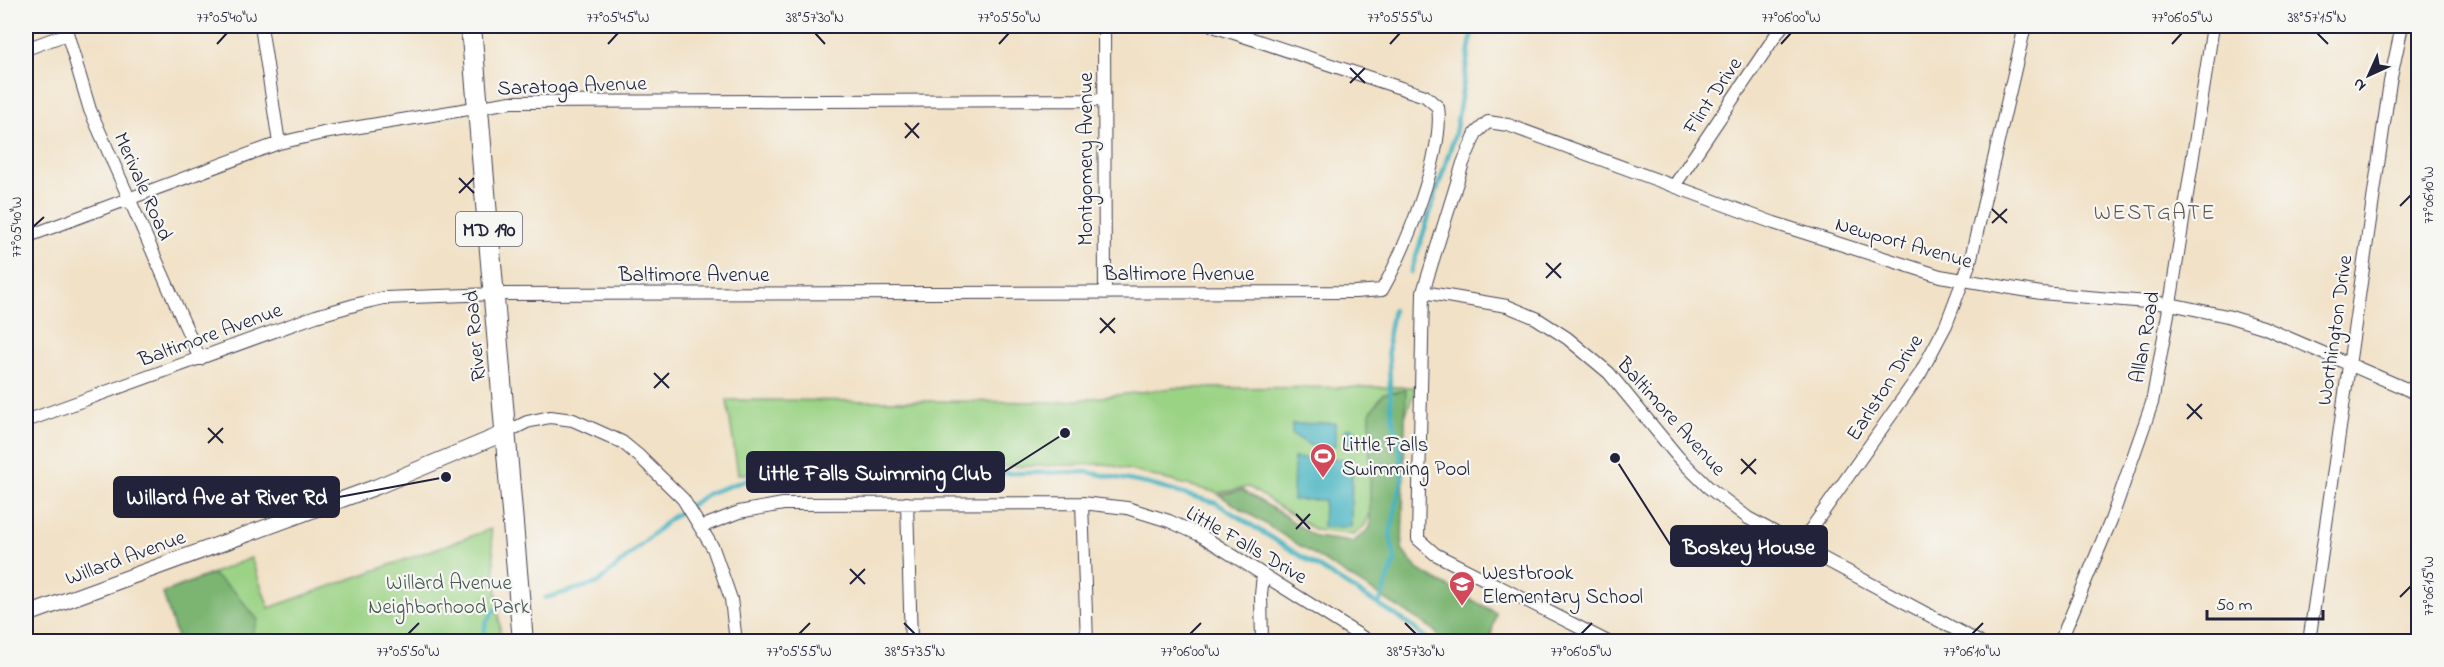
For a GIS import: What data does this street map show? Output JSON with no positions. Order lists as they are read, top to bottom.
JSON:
{
  "streets": {
    "main road": ["MD 190", "River Road"],
    "street": [
      "Saratoga Avenue",
      "Flint Drive",
      "Montgomery Avenue",
      "Merivale Road",
      "Newport Avenue",
      "Baltimore Avenue",
      "Worthington Drive",
      "Allan Road",
      "Earlston Drive",
      "Little Falls Drive",
      "Willard Avenue"
    ]
  },
  "crossings": [
    ["Saratoga Avenue", "Montgomery Avenue"],
    ["Saratoga Avenue", "Merivale Road"],
    ["Saratoga Avenue", "River Road"],
    ["Flint Drive", "Newport Avenue"],
    ["Montgomery Avenue", "Baltimore Avenue"],
    ["Merivale Road", "Baltimore Avenue"],
    ["Newport Avenue", "Baltimore Avenue"],
    ["Newport Avenue", "Worthington Drive"],
    ["Newport Avenue", "Allan Road"],
    ["Newport Avenue", "Earlston Drive"],
    ["Baltimore Avenue", "River Road"],
    ["Baltimore Avenue", "Earlston Drive"],
    ["River Road", "Willard Avenue"]
  ],
  "districts": ["WESTGATE"],
  "parks": ["Willard Avenue Neighborhood Park"],
  "places": {
    "other": ["Little Falls Swimming Club", "Boskey House", "Willard Ave at River Rd"],
    "sports": ["Little Falls Swimming Pool"],
    "school or university": ["Westbrook Elementary School"]
  },
  "scale_bar": "50 m",
  "north": "bottom left",
  "coordinates": [
    "77°05'40\"W",
    "77°05'45\"W",
    "38°57'30\"N",
    "77°05'50\"W",
    "77°05'55\"W",
    "77°06'00\"W",
    "77°06'05\"W",
    "38°57'15\"N",
    "77°06'10\"W",
    "77°06'15\"W",
    "38°57'35\"N"
  ]
}
